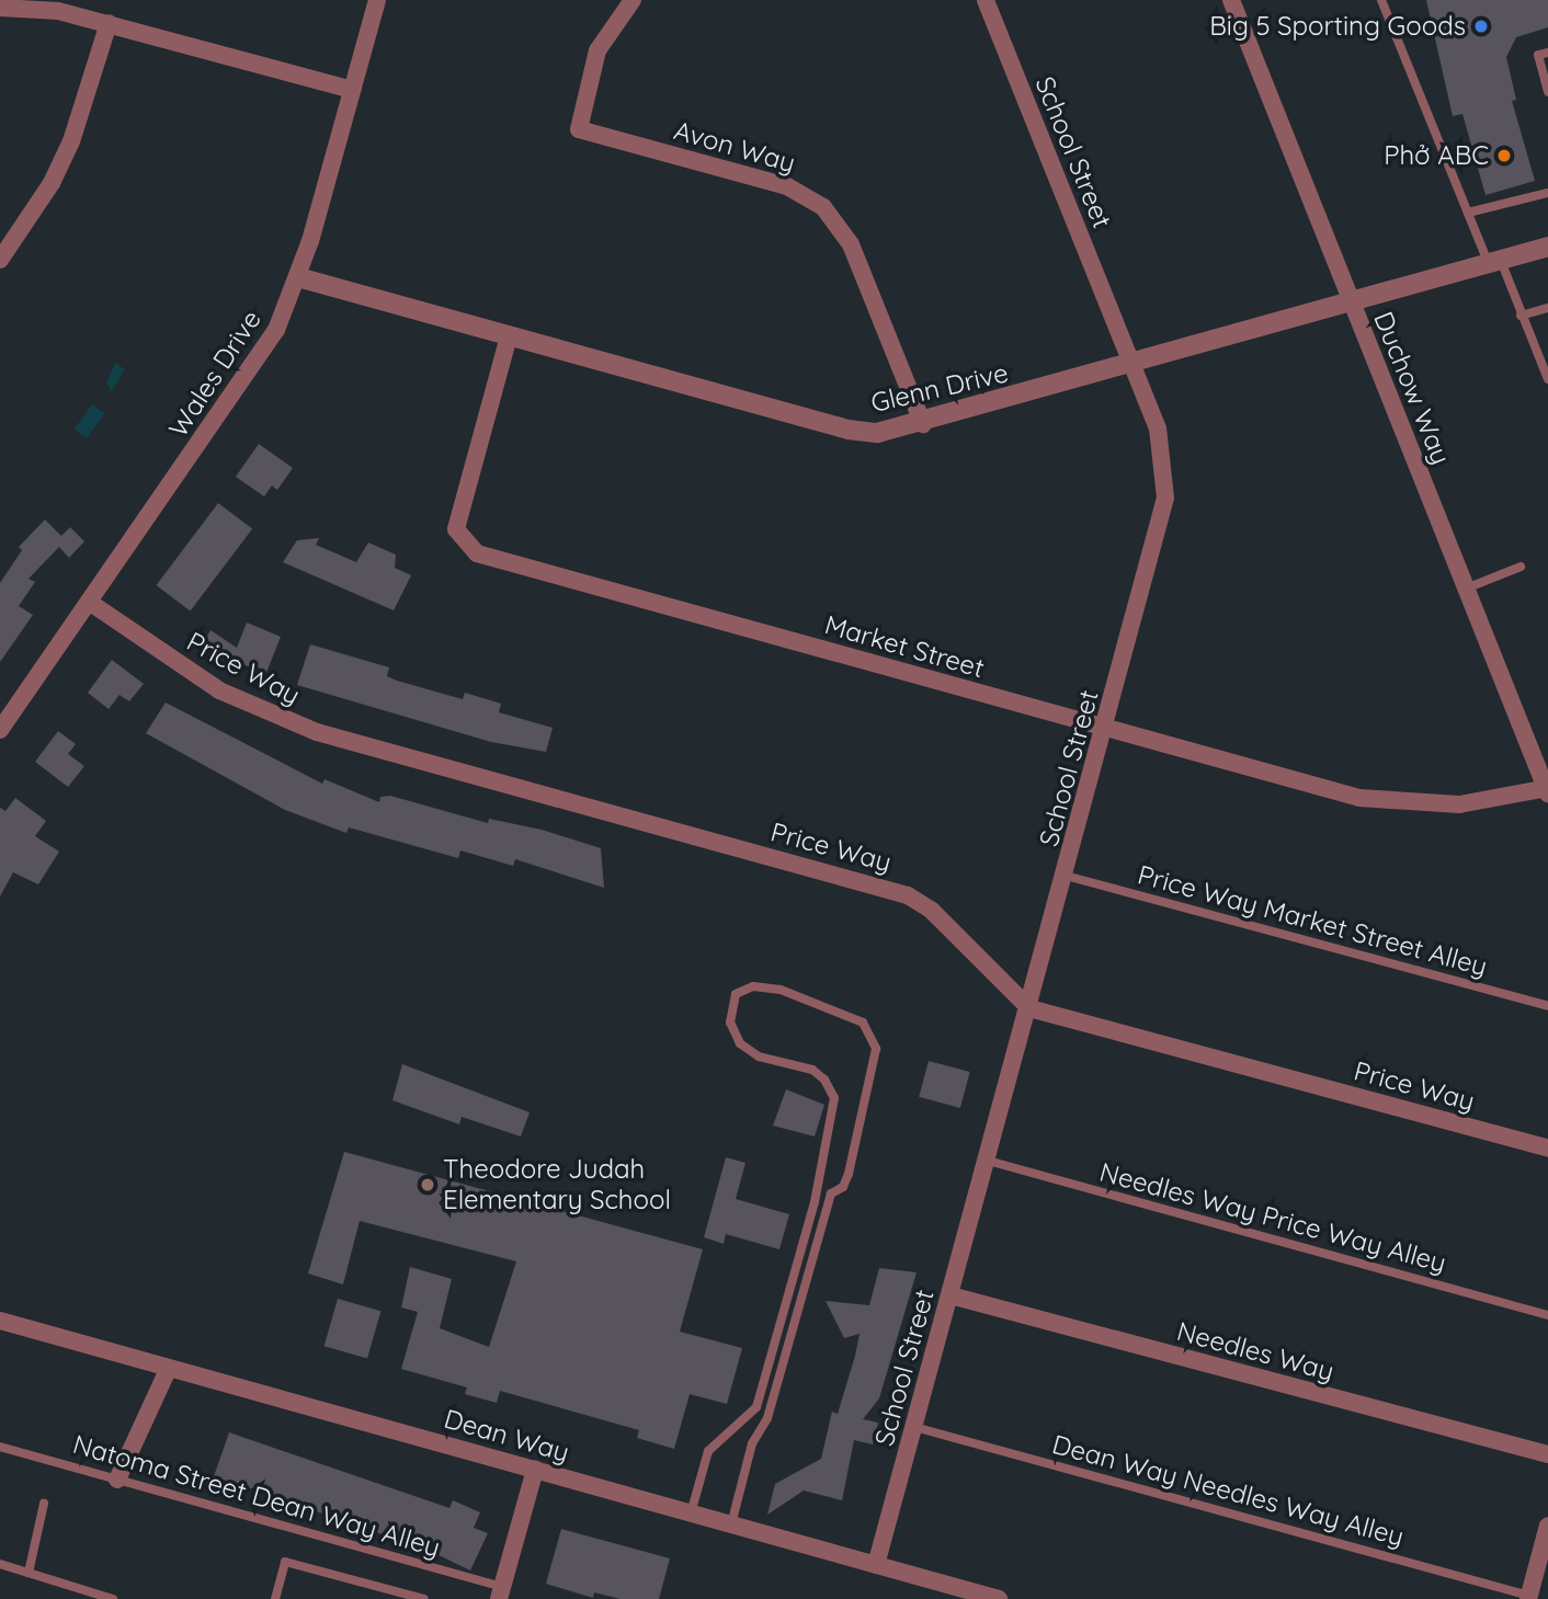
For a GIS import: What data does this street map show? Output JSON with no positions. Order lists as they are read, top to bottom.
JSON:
{
  "streets": {
    "street": [
      "Avon Way",
      "School Street",
      "Wales Drive",
      "Glenn Drive",
      "Duchow Way",
      "Market Street",
      "Price Way",
      "Needles Way",
      "Dean Way"
    ],
    "lane": [
      "Price Way Market Street Alley",
      "Needles Way Price Way Alley",
      "Dean Way Needles Way Alley",
      "Natoma Street Dean Way Alley"
    ]
  },
  "crossings": [
    ["Avon Way", "Glenn Drive"],
    ["School Street", "Glenn Drive"],
    ["School Street", "Market Street"],
    ["School Street", "Price Way"],
    ["School Street", "Price Way Market Street Alley"],
    ["School Street", "Needles Way Price Way Alley"],
    ["School Street", "Needles Way"],
    ["School Street", "Dean Way"],
    ["School Street", "Dean Way Needles Way Alley"],
    ["Wales Drive", "Glenn Drive"],
    ["Wales Drive", "Price Way"],
    ["Glenn Drive", "Duchow Way"],
    ["Glenn Drive", "Market Street"],
    ["Duchow Way", "Market Street"]
  ],
  "places": ["Big 5 Sporting Goods", "Phở ABC", "Theodore Judah Elementary School"]
}
